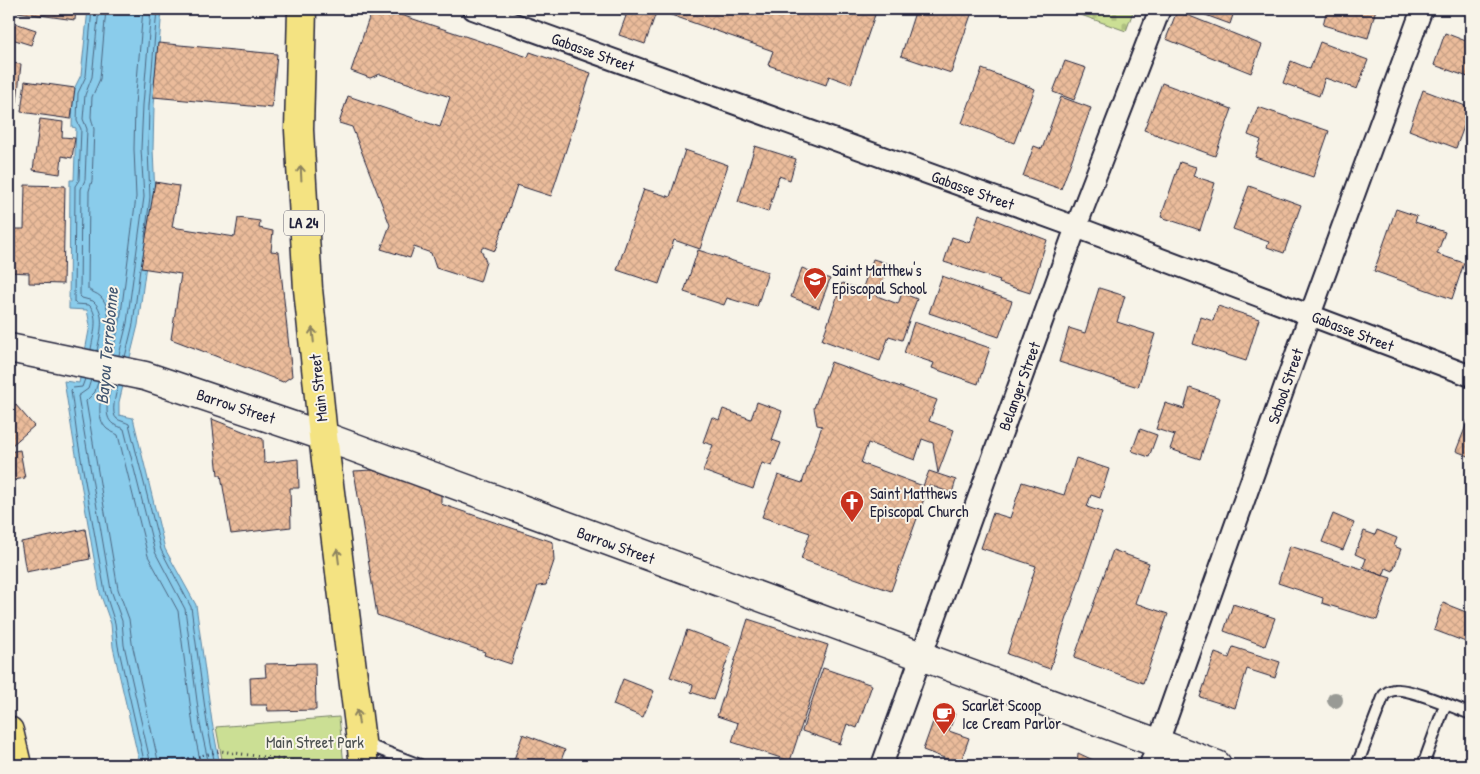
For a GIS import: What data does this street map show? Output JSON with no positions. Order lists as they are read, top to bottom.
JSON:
{
  "streets": {
    "main road": ["LA 24", "Main Street", "Barrow Street"],
    "street": ["Gabasse Street", "Belanger Street", "School Street"]
  },
  "crossings": [
    ["Gabasse Street", "Belanger Street"],
    ["Gabasse Street", "School Street"],
    ["Belanger Street", "Barrow Street"],
    ["School Street", "Barrow Street"],
    ["Main Street", "Barrow Street"]
  ],
  "one_way": ["Main Street"],
  "water": ["Bayou Terrebonne"],
  "parks": ["Main Street Park"],
  "places": {
    "school or university": ["Saint Matthew's Episcopal School"],
    "church": ["Saint Matthews Episcopal Church"],
    "cafe": ["Scarlet Scoop Ice Cream Parlor"]
  }
}
